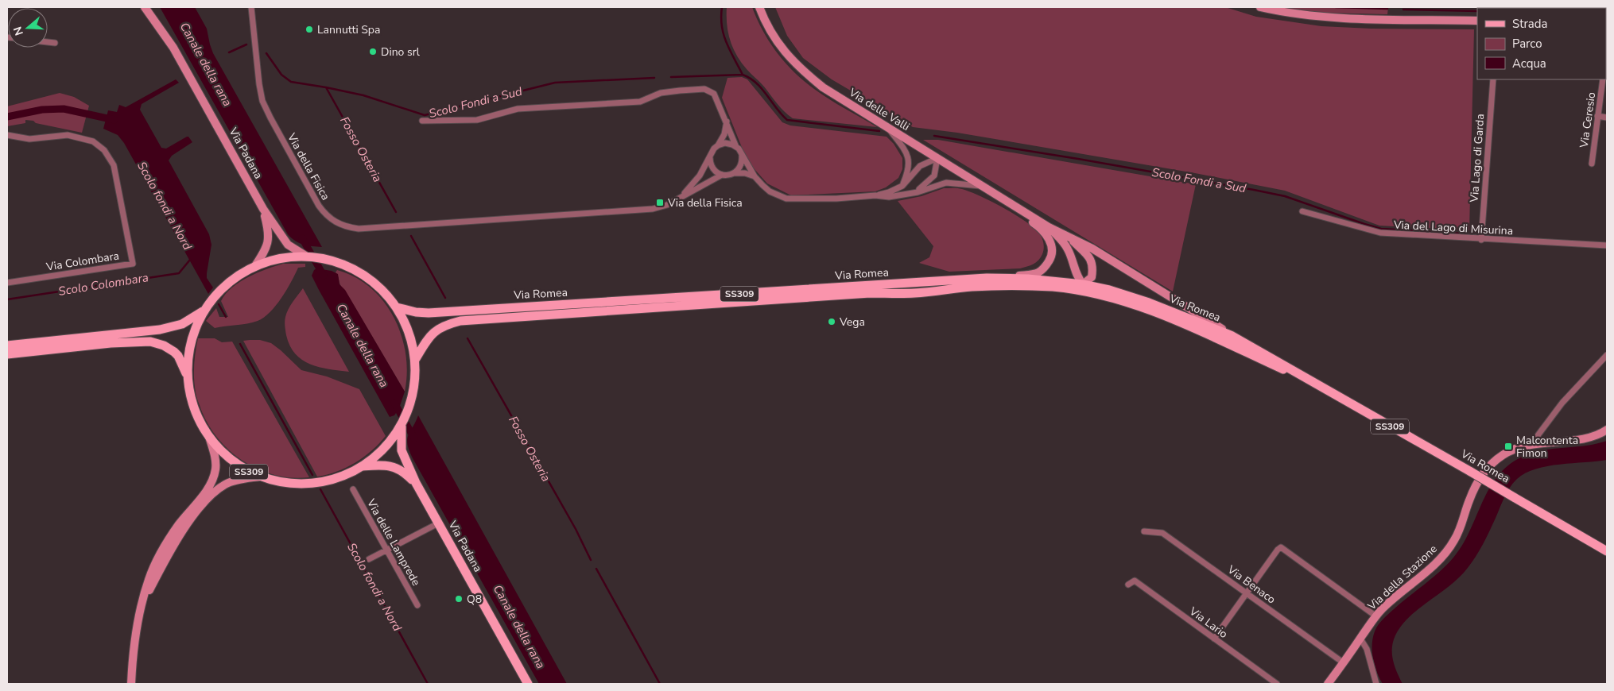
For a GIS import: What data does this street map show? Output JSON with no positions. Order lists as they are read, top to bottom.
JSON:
{
  "streets": {
    "main road": ["Via Padana", "Via Romea", "SS309"],
    "street": [
      "Via delle Valli",
      "Via Ceresio",
      "Via Lago di Garda",
      "Via della Fisica",
      "Via del Lago di Misurina",
      "Via Colombara",
      "Via delle Lamprede",
      "Via della Stazione",
      "Via Benaco",
      "Via Lario"
    ]
  },
  "crossings": [
    ["Via delle Valli", "Via Romea"],
    ["Via Padana", "SS309"],
    ["Via Lago di Garda", "Via del Lago di Misurina"],
    ["Via Romea", "SS309"],
    ["Via della Stazione", "Via Benaco"]
  ],
  "water": [
    "Canale della rana",
    "Scolo Fondi a Sud",
    "Fosso Osteria",
    "Scolo fondi a Nord",
    "Scolo Colombara"
  ],
  "places": {
    "other": [
      "Lannutti Spa",
      "Dino srl",
      "Vega",
      "Q8"
    ],
    "transit": ["Via della Fisica", "Malcontenta Fimon"]
  },
  "legend": ["Strada", "Parco", "Acqua"],
  "north": "left"
}
